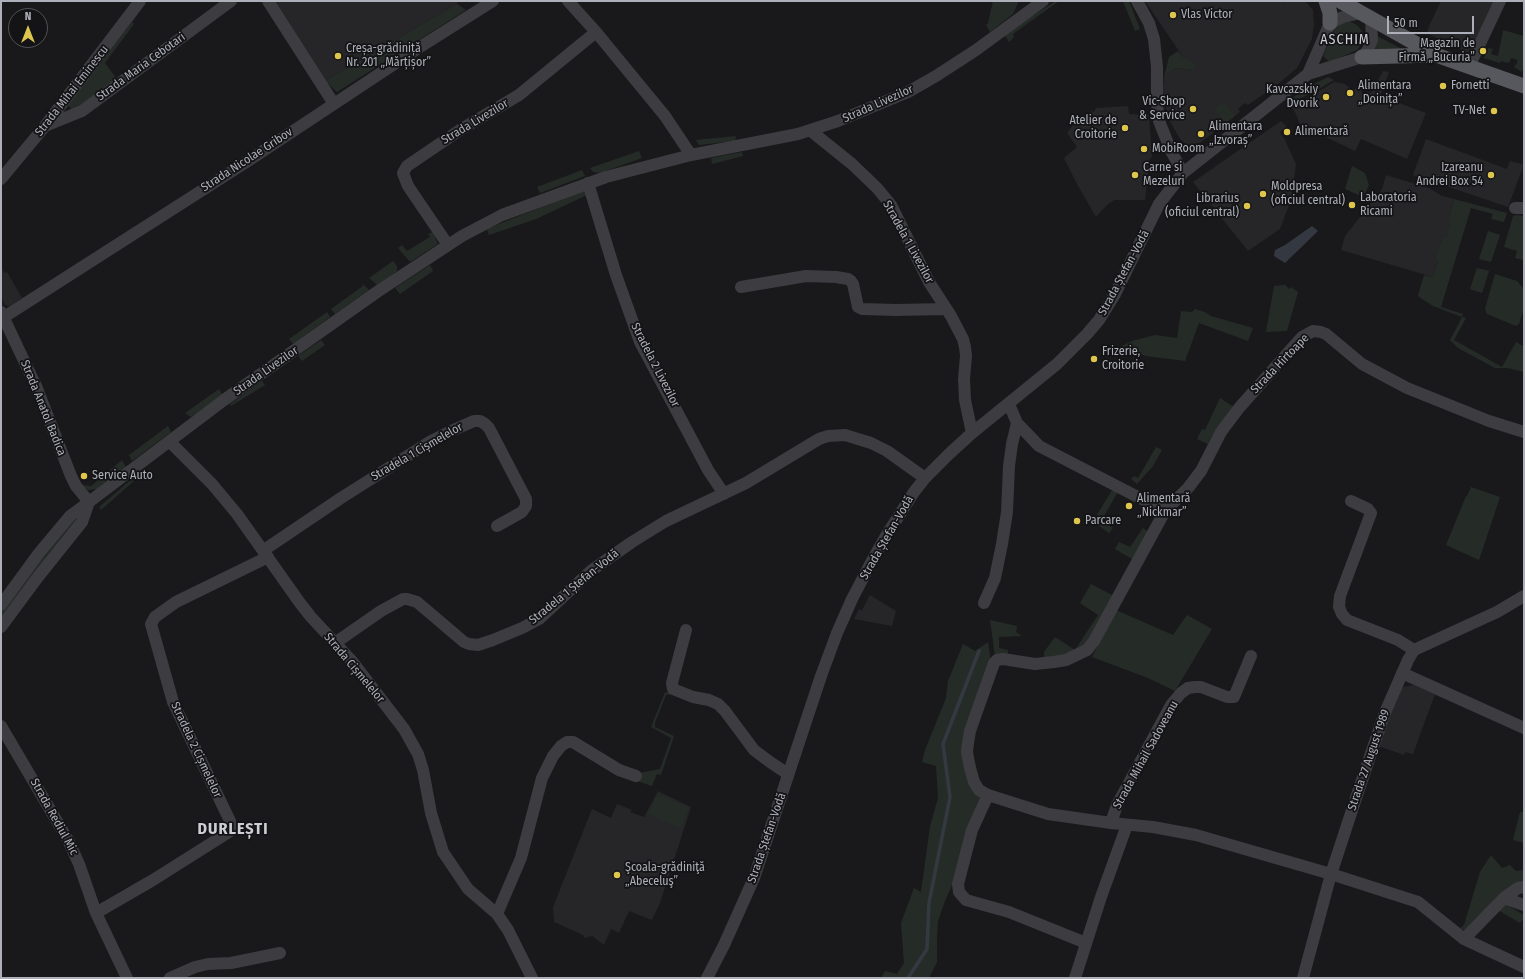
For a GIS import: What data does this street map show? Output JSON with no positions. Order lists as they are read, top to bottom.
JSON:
{
  "streets": {
    "street": [
      "Strada Maria Cebotari",
      "Strada Mihai Eminescu",
      "Strada Livezilor",
      "Strada Nicolae Gribov",
      "Stradela 1 Livezilor",
      "Strada Ștefan-Vodă",
      "Strada Hîrtoape",
      "Stradela 2 Livezilor",
      "Strada Anatol Badica",
      "Stradela 1 Cișmelelor",
      "Stradela 1 Ștefan-Vodă",
      "Strada Cișmelelor",
      "Stradela 2 Cișmelelor",
      "Strada Mihail Sadoveanu",
      "Strada 27 August 1989",
      "Strada Rediul Mic"
    ]
  },
  "crossings": [
    ["Strada Maria Cebotari", "Strada Mihai Eminescu"],
    ["Strada Livezilor", "Stradela 1 Livezilor"],
    ["Strada Livezilor", "Stradela 2 Livezilor"],
    ["Strada Livezilor", "Strada Anatol Badica"],
    ["Strada Livezilor", "Strada Cișmelelor"],
    ["Strada Nicolae Gribov", "Strada Anatol Badica"],
    ["Stradela 1 Livezilor", "Strada Ștefan-Vodă"],
    ["Strada Ștefan-Vodă", "Stradela 1 Ștefan-Vodă"],
    ["Strada Hîrtoape", "Strada Mihail Sadoveanu"],
    ["Stradela 2 Livezilor", "Stradela 1 Ștefan-Vodă"],
    ["Stradela 1 Cișmelelor", "Strada Cișmelelor"],
    ["Stradela 1 Cișmelelor", "Stradela 2 Cișmelelor"],
    ["Stradela 1 Ștefan-Vodă", "Strada Cișmelelor"],
    ["Strada Cișmelelor", "Stradela 2 Cișmelelor"],
    ["Stradela 2 Cișmelelor", "Strada Rediul Mic"],
    ["Strada Mihail Sadoveanu", "Strada 27 August 1989"]
  ],
  "districts": ["ASCHIM", "DURLEȘTI"],
  "places": [
    "Vlas Victor",
    "Magazin de Firmă „Bucuria”",
    "Creșa-grădiniță Nr. 201 „Mărțișor”",
    "Fornetti",
    "Alimentara „Doinița”",
    "Kavcazskiy Dvorik",
    "Vic-Shop & Service",
    "TV-Net",
    "Atelier de Croitorie",
    "Alimentară",
    "Alimentara „Izvoraș”",
    "MobiRoom",
    "Carne si Mezeluri",
    "Izareanu Andrei Box 54",
    "Moldpresa (oficiul central)",
    "Laboratoria Ricami",
    "Librarius (oficiul central)",
    "Frizerie, Croitorie",
    "Service Auto",
    "Alimentară „Nickmar”",
    "Parcare",
    "Şcoala-grădiniţă „Abeceluş”"
  ],
  "scale_bar": "50 m",
  "north": "top"
}
